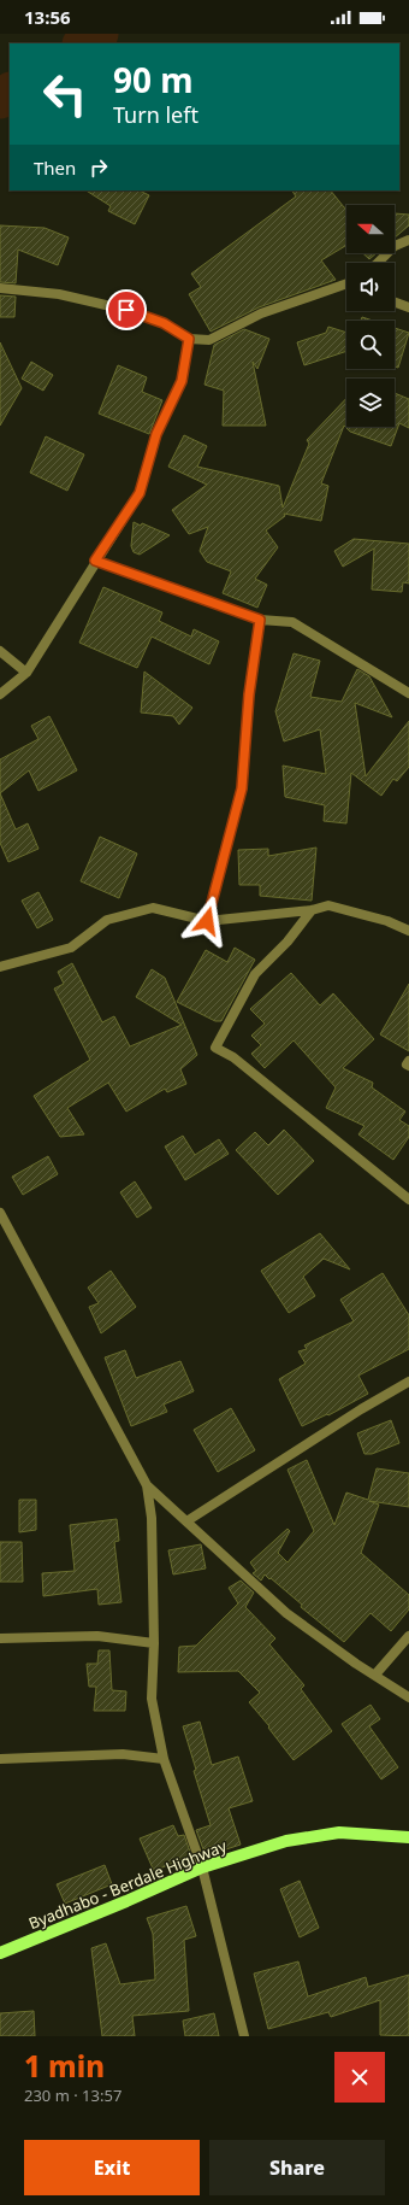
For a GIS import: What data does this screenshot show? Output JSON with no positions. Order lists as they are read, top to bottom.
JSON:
{
  "streets": {
    "main road": ["Byadhabo - Berdale Highway"]
  },
  "north": "left",
  "page": {
    "status": "13:56",
    "turn": ["90 m", "Turn left"],
    "then": "Then",
    "heading": ["1 min", "230 m · 13:57"],
    "buttons": ["Exit", "Share"]
  }
}
